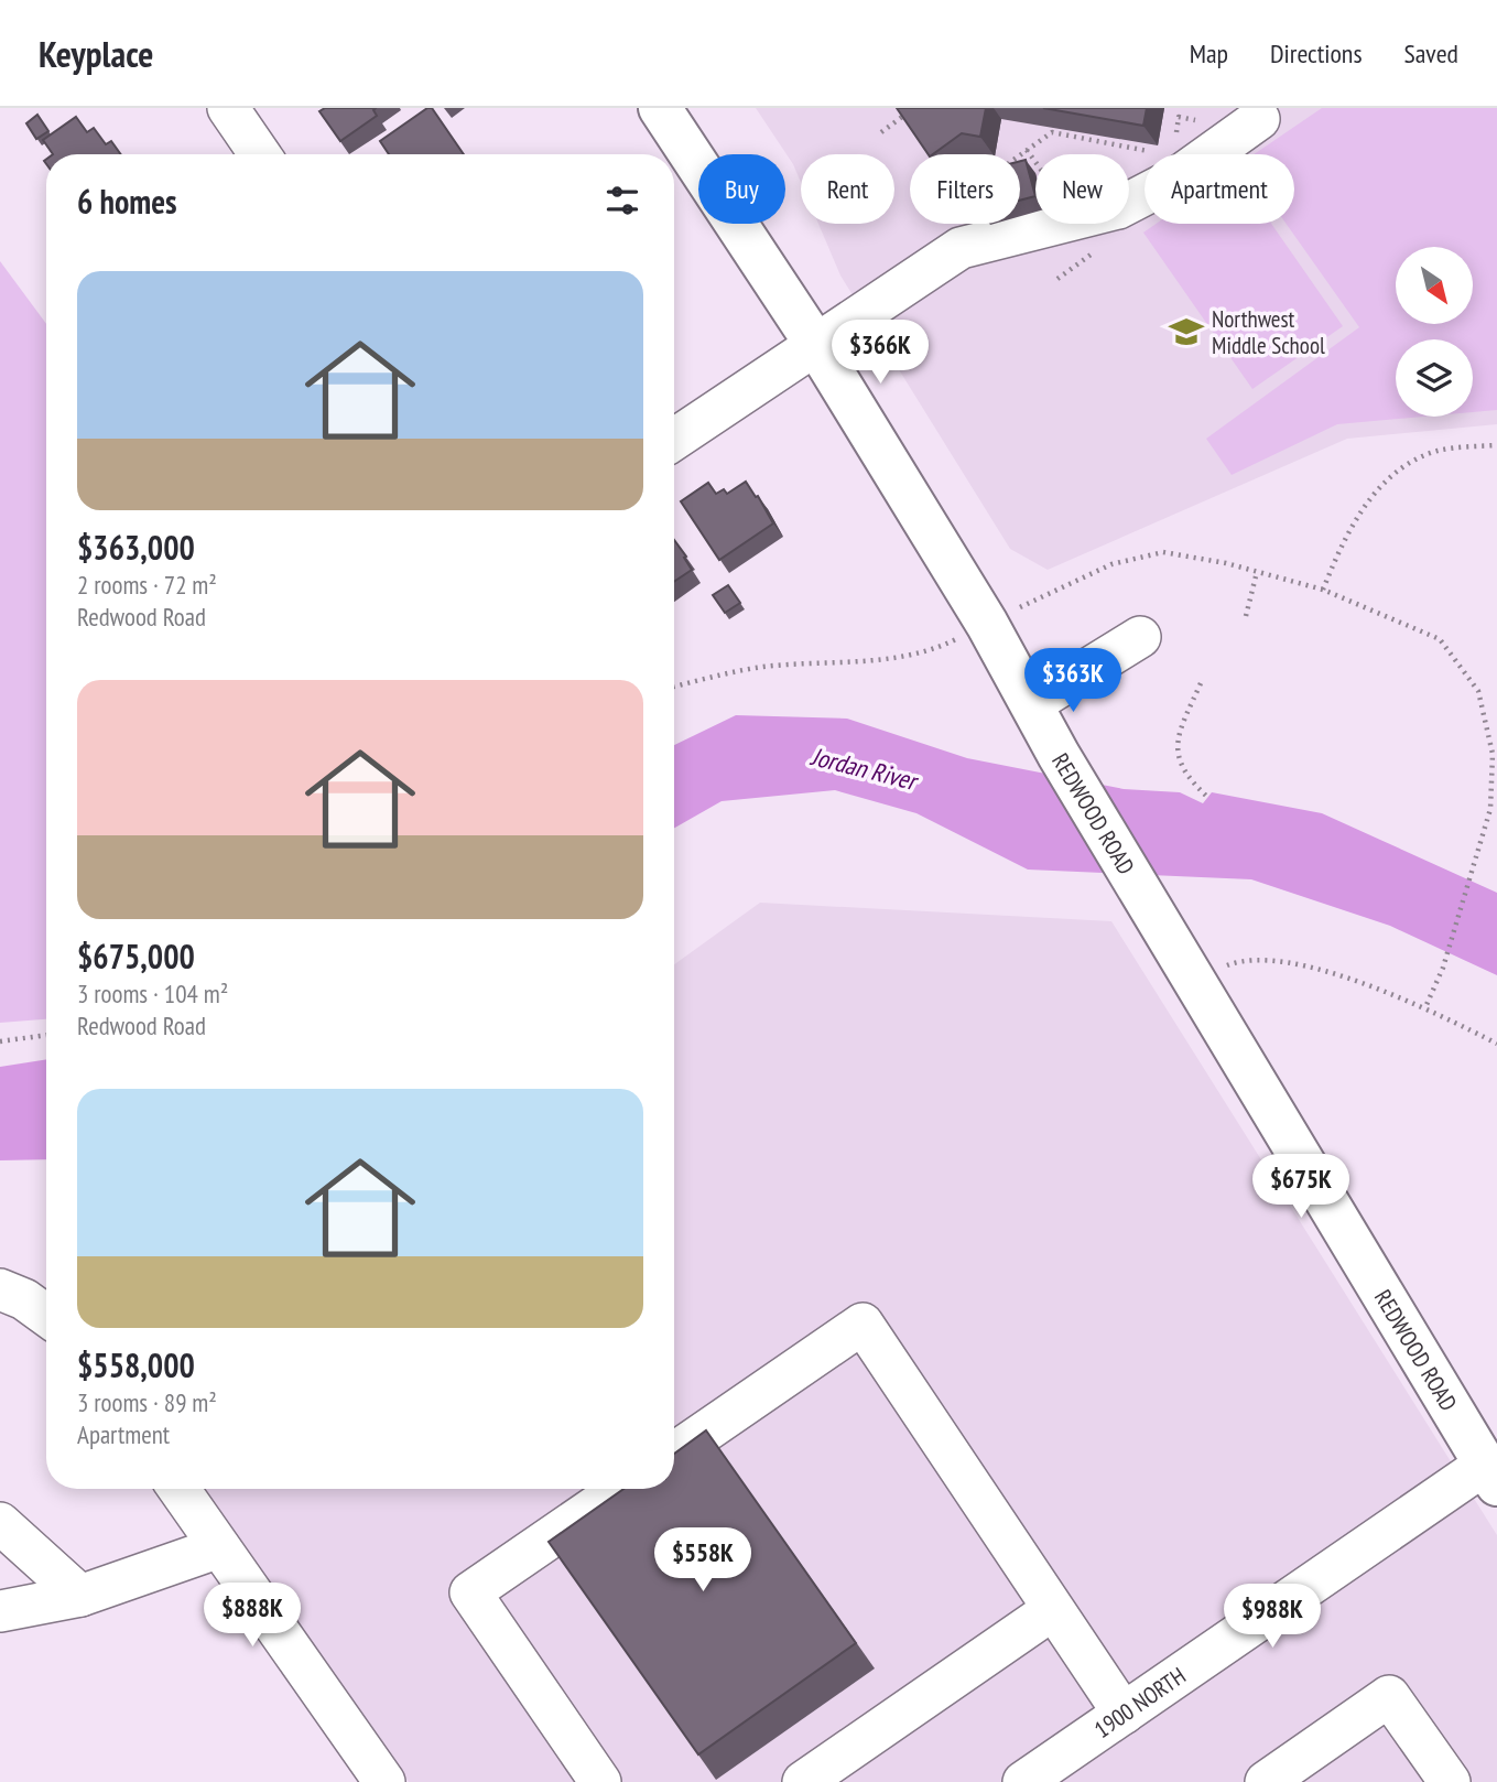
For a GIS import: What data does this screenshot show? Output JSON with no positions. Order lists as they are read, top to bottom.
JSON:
{
  "streets": {
    "main road": ["REDWOOD ROAD"],
    "street": ["1900 NORTH"]
  },
  "crossings": [
    ["REDWOOD ROAD", "1900 NORTH"]
  ],
  "water": ["Jordan River"],
  "places": {
    "school or university": ["Northwest Middle School"]
  },
  "north": "bottom right",
  "page": {
    "header": "Keyplace",
    "nav": ["Map", "Directions", "Saved"],
    "chip": [
      "Buy",
      "Rent",
      "Filters",
      "New",
      "Apartment"
    ],
    "heading": "6 homes",
    "list": [
      {
        "name": "$363,000",
        "note": "2 rooms · 72 m² · Redwood Road"
      },
      {
        "name": "$675,000",
        "note": "3 rooms · 104 m² · Redwood Road"
      },
      {
        "name": "$558,000",
        "note": "3 rooms · 89 m² · Apartment"
      }
    ],
    "price": [
      "$366K",
      "$363K",
      "$675K",
      "$558K",
      "$888K",
      "$988K"
    ]
  }
}
